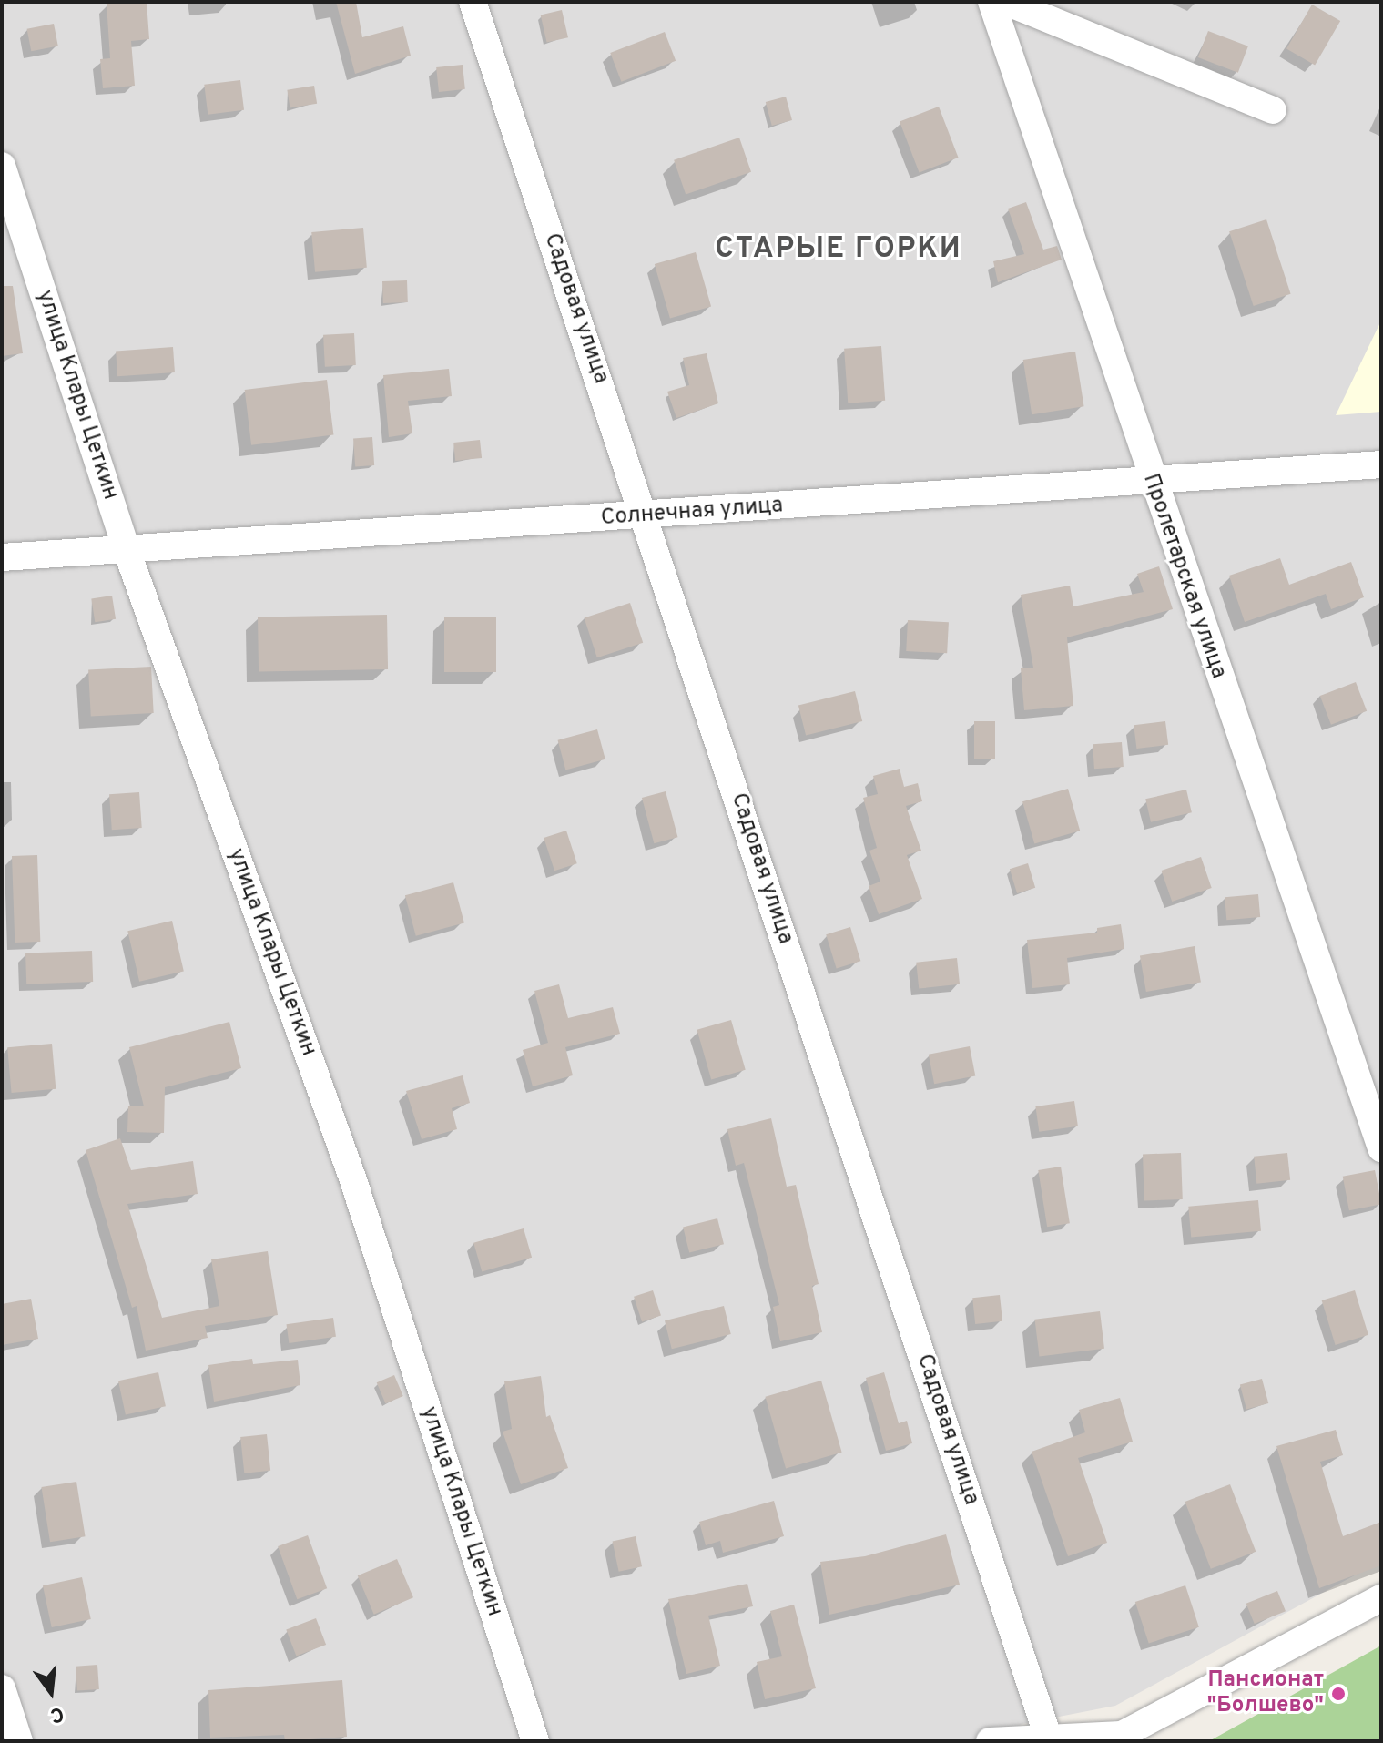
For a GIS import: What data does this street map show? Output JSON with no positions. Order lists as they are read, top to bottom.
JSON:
{
  "streets": {
    "street": [
      "Садовая улица",
      "улица Клары Цеткин",
      "Солнечная улица",
      "Пролетарская улица"
    ]
  },
  "crossings": [
    ["Садовая улица", "Солнечная улица"],
    ["улица Клары Цеткин", "Солнечная улица"],
    ["Солнечная улица", "Пролетарская улица"]
  ],
  "districts": ["СТАРЫЕ ГОРКИ"],
  "places": ["Пансионат \"Болшево\""],
  "north": "bottom"
}
